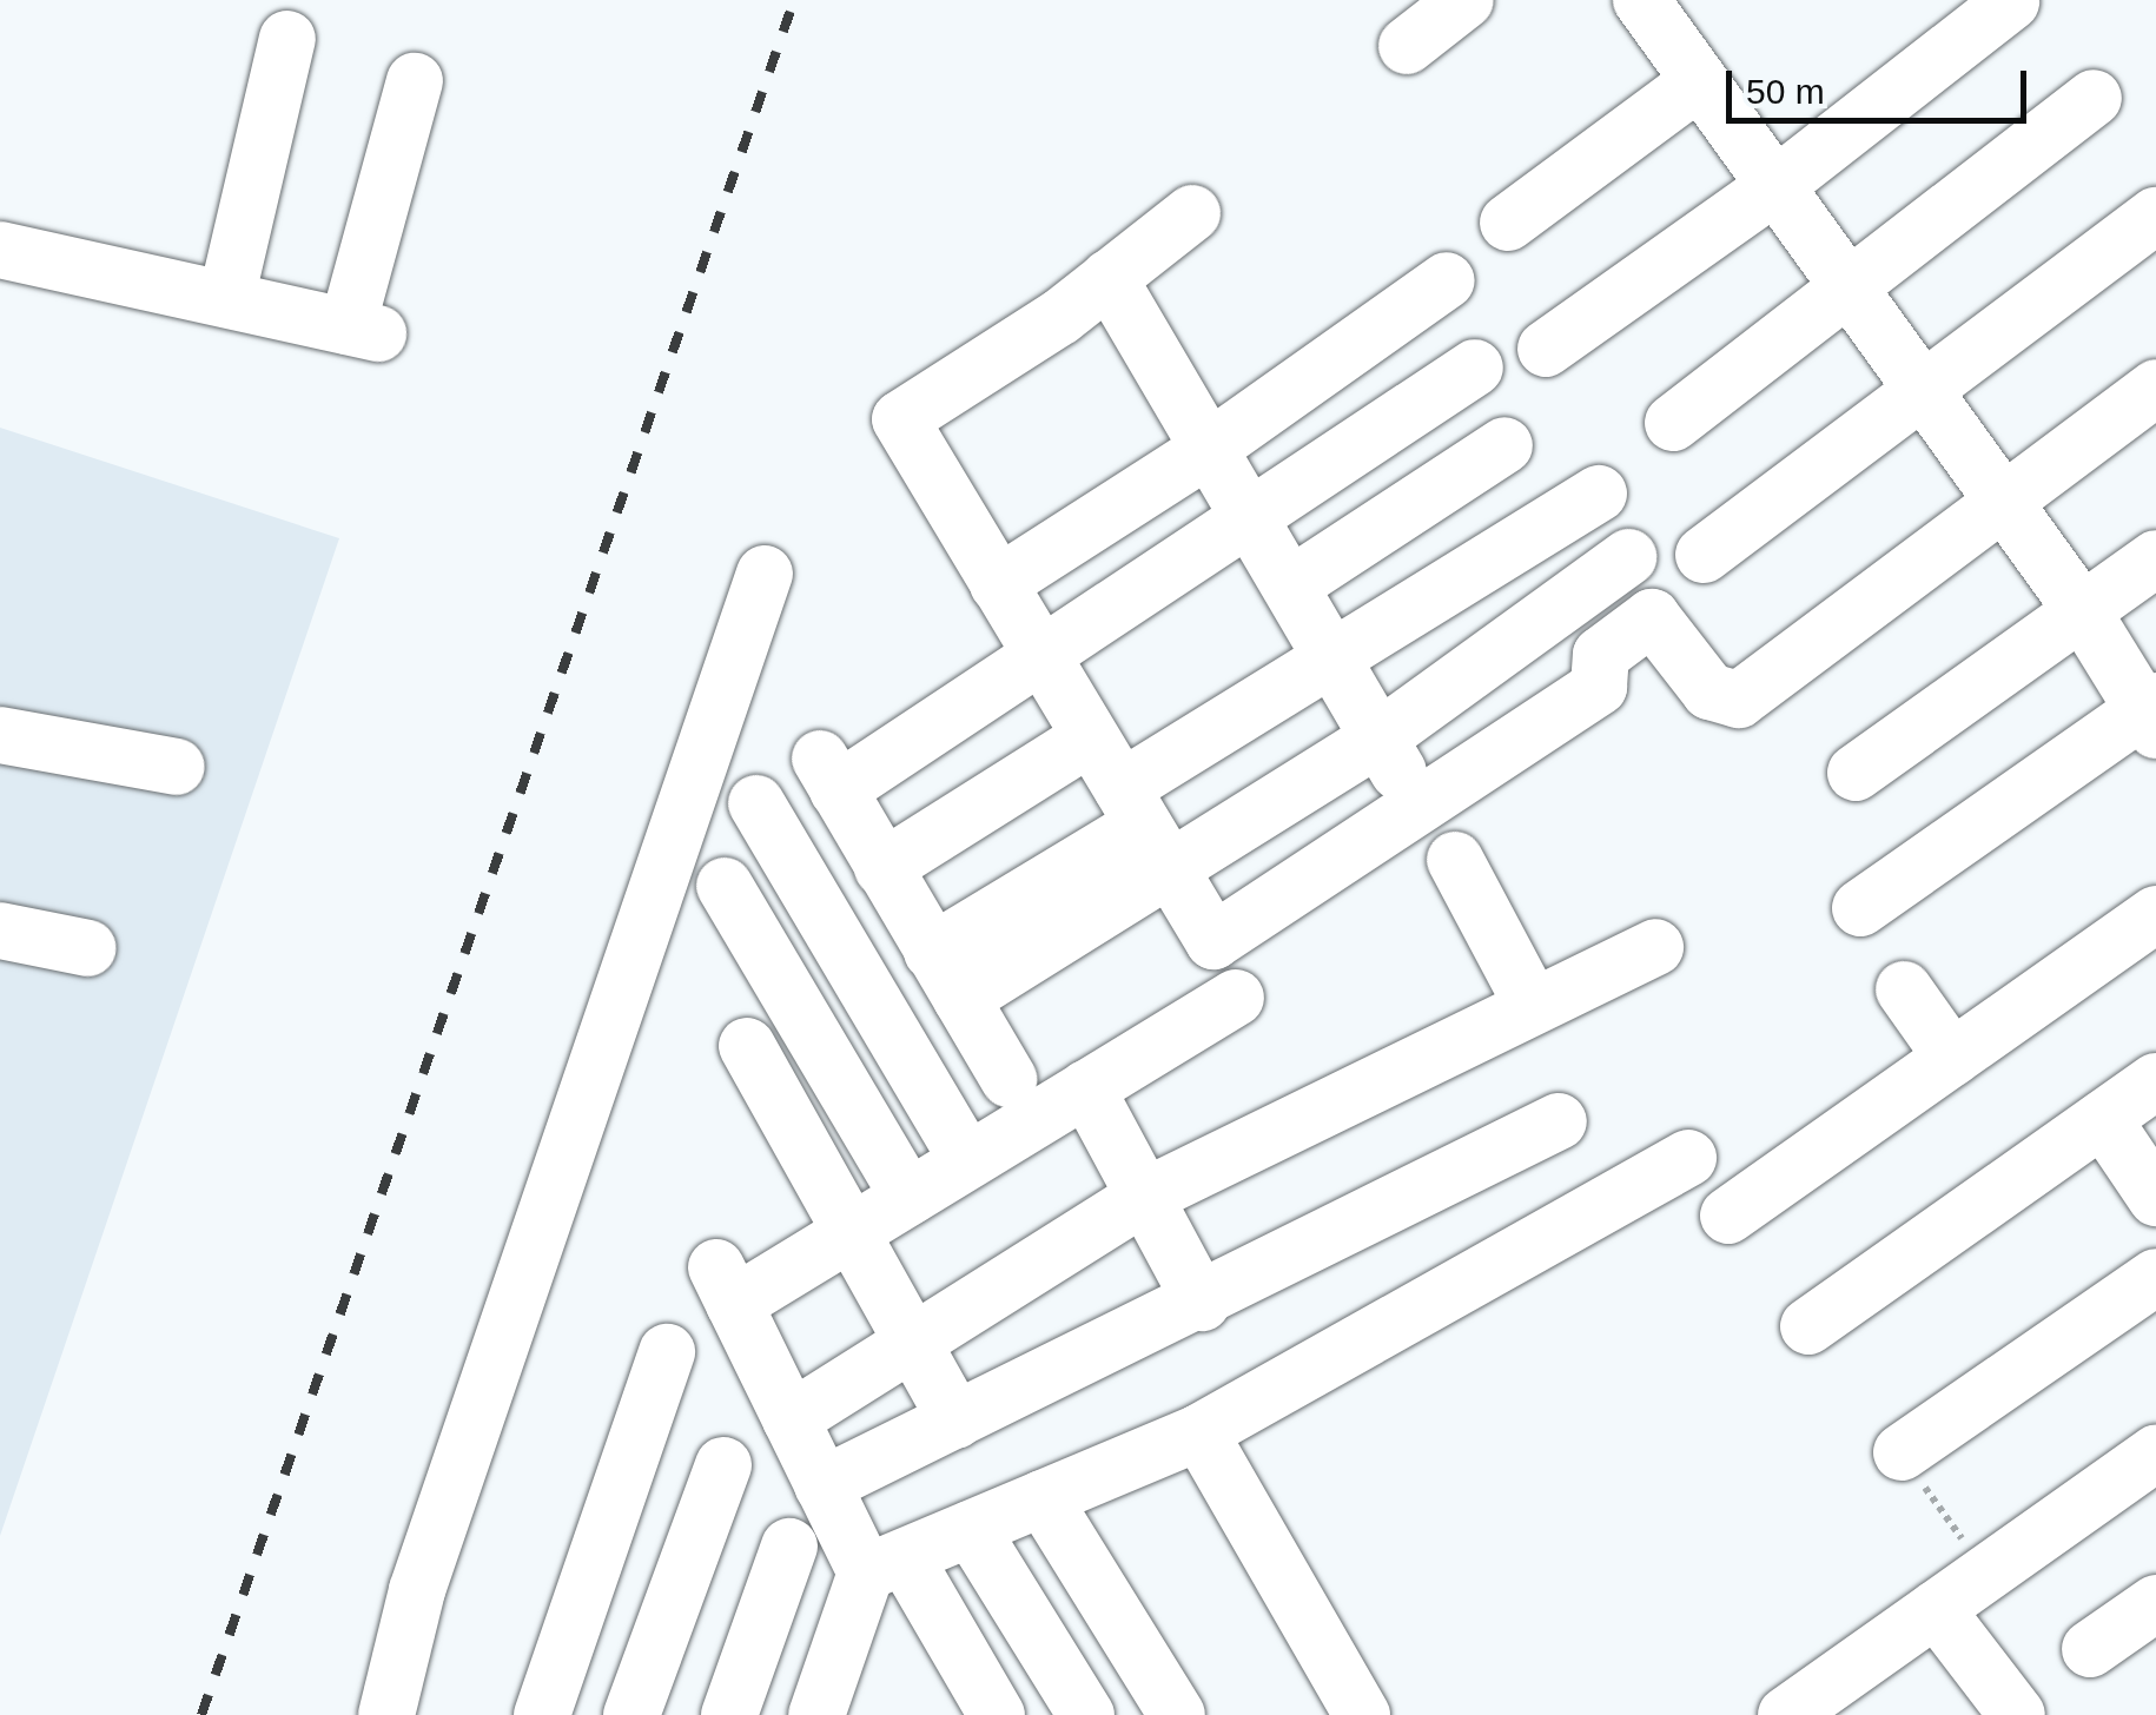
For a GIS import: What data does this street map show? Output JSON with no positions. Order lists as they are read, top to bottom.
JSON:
{
  "scale_bar": "50 m"
}
